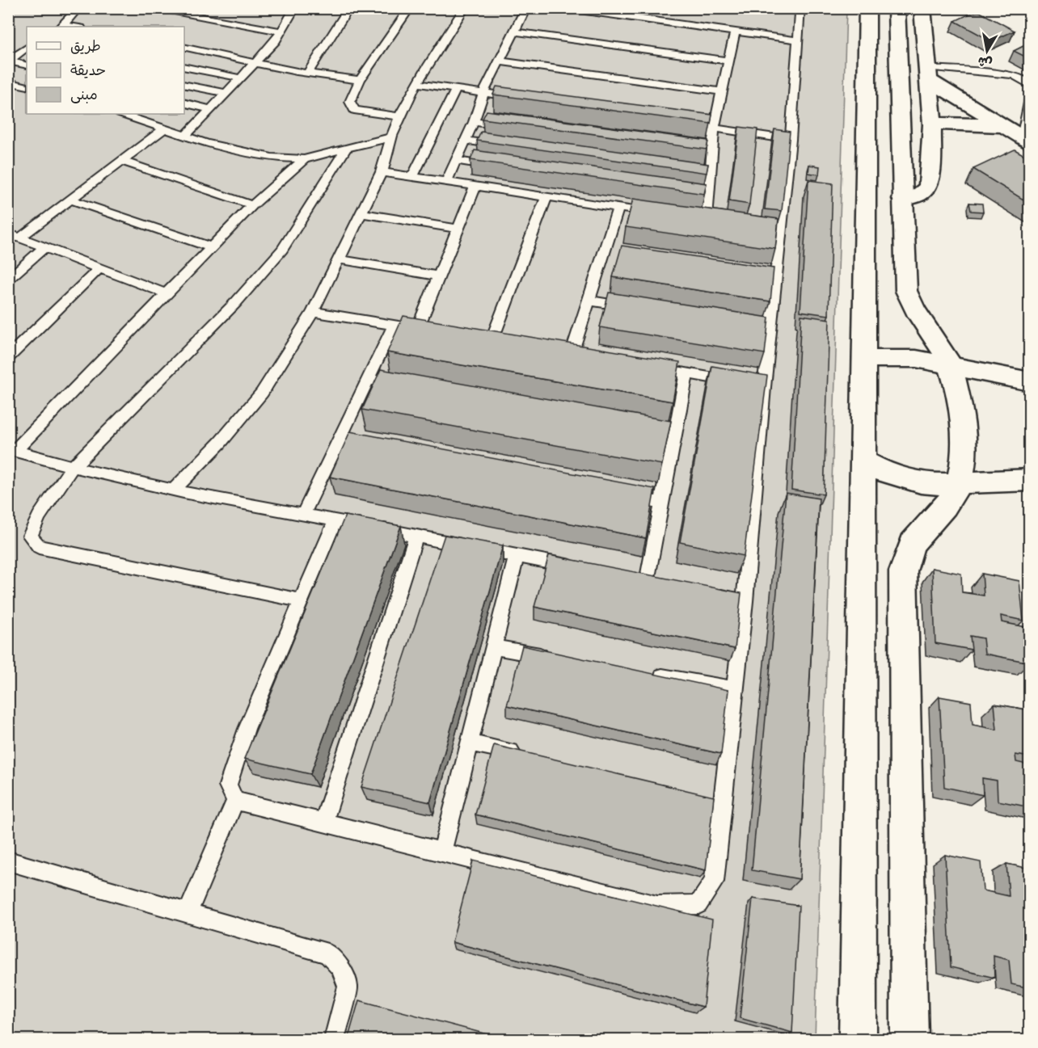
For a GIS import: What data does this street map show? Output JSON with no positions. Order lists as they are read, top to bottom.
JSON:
{
  "legend": ["طريق", "حديقة", "مبنى"],
  "north": "bottom"
}
